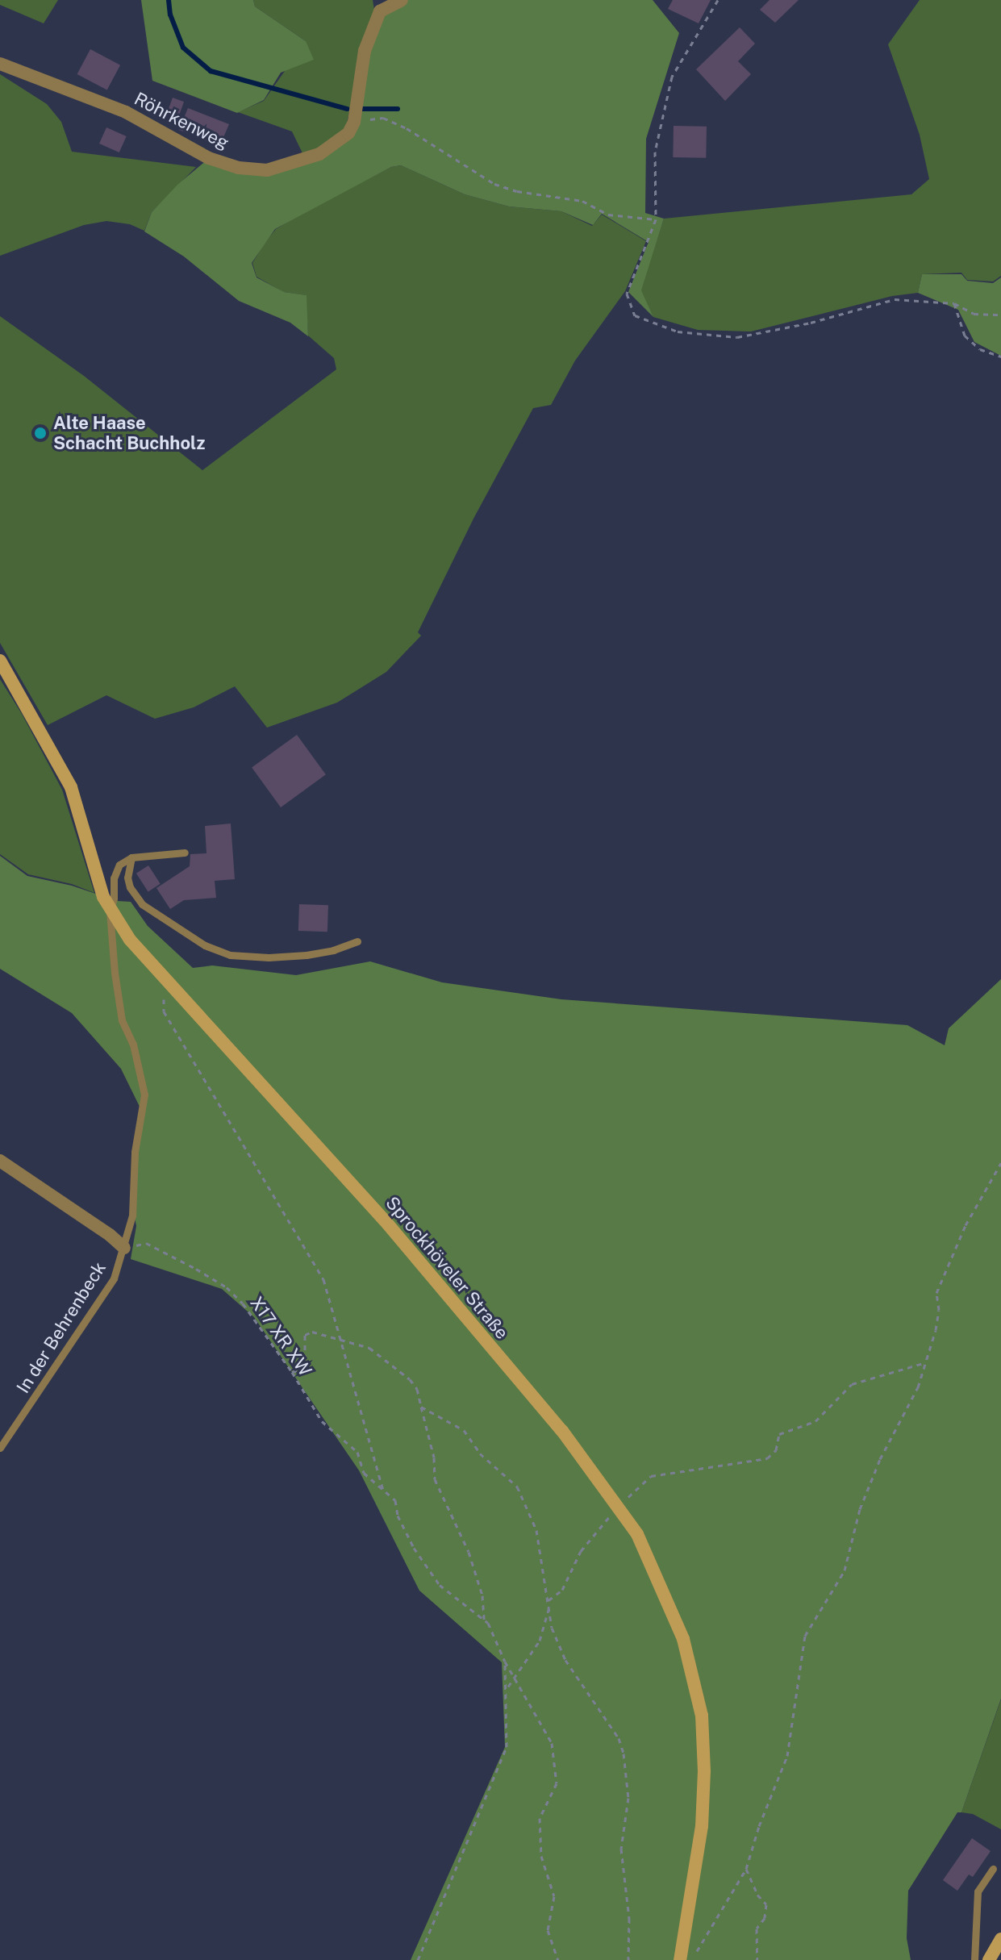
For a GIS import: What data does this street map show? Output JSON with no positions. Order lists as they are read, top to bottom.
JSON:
{
  "streets": {
    "street": ["Röhrkenweg", "Sprockhöveler Straße"],
    "lane": ["In der Behrenbeck"],
    "path": ["X17 XR XW"]
  },
  "crossings": [
    ["Sprockhöveler Straße", "In der Behrenbeck"],
    ["In der Behrenbeck", "X17 XR XW"]
  ],
  "places": ["Alte Haase Schacht Buchholz"]
}
